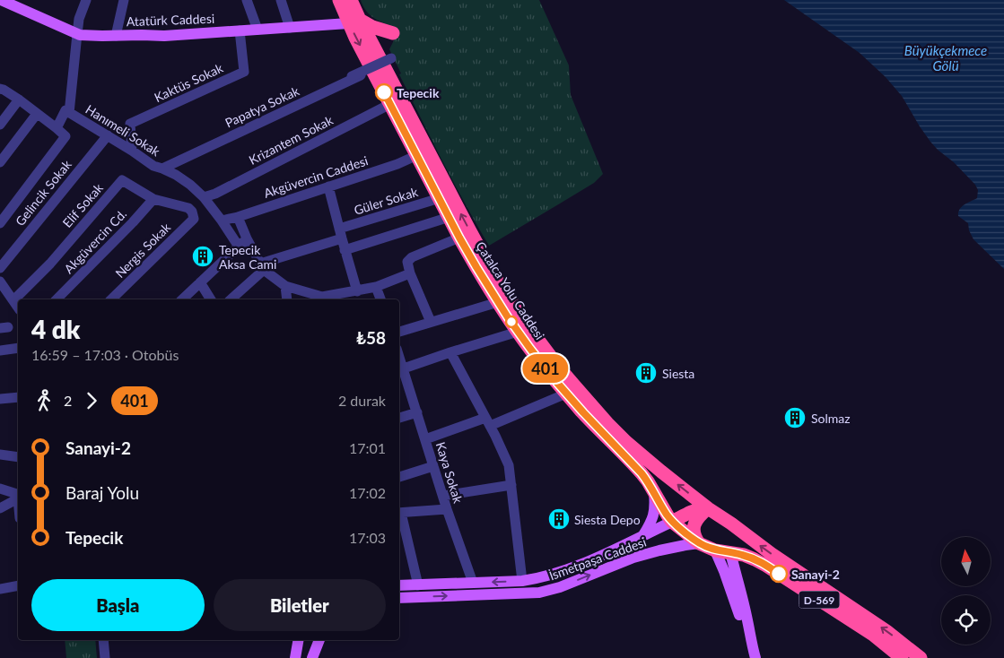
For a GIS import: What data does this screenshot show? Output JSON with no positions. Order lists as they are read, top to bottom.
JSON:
{
  "streets": {
    "highway": ["Çatalca Yolu Caddesi", "D-569"],
    "main road": ["Atatürk Caddesi", "İsmetpaşa Caddesi"],
    "street": [
      "Kaktüs Sokak",
      "Papatya Sokak",
      "Hanımeli Sokak",
      "Krizantem Sokak",
      "Akgüvercin Caddesi",
      "Gelincik Sokak",
      "Güler Sokak",
      "Elif Sokak",
      "Akgüvercin Cd.",
      "Nergis Sokak",
      "Kaya Sokak"
    ]
  },
  "crossings": [
    ["Atatürk Caddesi", "Kaktüs Sokak"],
    ["Atatürk Caddesi", "Hanımeli Sokak"],
    ["Atatürk Caddesi", "Çatalca Yolu Caddesi"],
    ["Kaktüs Sokak", "Hanımeli Sokak"],
    ["Papatya Sokak", "Hanımeli Sokak"],
    ["Papatya Sokak", "Çatalca Yolu Caddesi"],
    ["Hanımeli Sokak", "Krizantem Sokak"],
    ["Hanımeli Sokak", "Akgüvercin Caddesi"],
    ["Hanımeli Sokak", "Gelincik Sokak"],
    ["Krizantem Sokak", "Çatalca Yolu Caddesi"],
    ["Akgüvercin Caddesi", "Çatalca Yolu Caddesi"],
    ["Güler Sokak", "Çatalca Yolu Caddesi"],
    ["Elif Sokak", "Akgüvercin Cd."],
    ["Elif Sokak", "Nergis Sokak"],
    ["Çatalca Yolu Caddesi", "İsmetpaşa Caddesi"],
    ["Kaya Sokak", "İsmetpaşa Caddesi"]
  ],
  "water": ["Büyükçekmece Gölü"],
  "places": {
    "other": ["Tepecik", "Sanayi-2"],
    "building": [
      "Tepecik Aksa Cami",
      "Siesta",
      "Solmaz",
      "Siesta Depo"
    ]
  },
  "lines": ["bus line 401"],
  "north": "top",
  "page": {
    "on_map": "401",
    "heading": ["4 dk", "16:59 – 17:03 · Otobüs", "₺58"],
    "legs": ["2", "401", "2 durak"],
    "list": [
      {
        "name": "Sanayi-2",
        "value": "17:01"
      },
      {
        "name": "Baraj Yolu",
        "value": "17:02"
      },
      {
        "name": "Tepecik",
        "value": "17:03"
      }
    ],
    "buttons": ["Başla", "Biletler"]
  }
}
